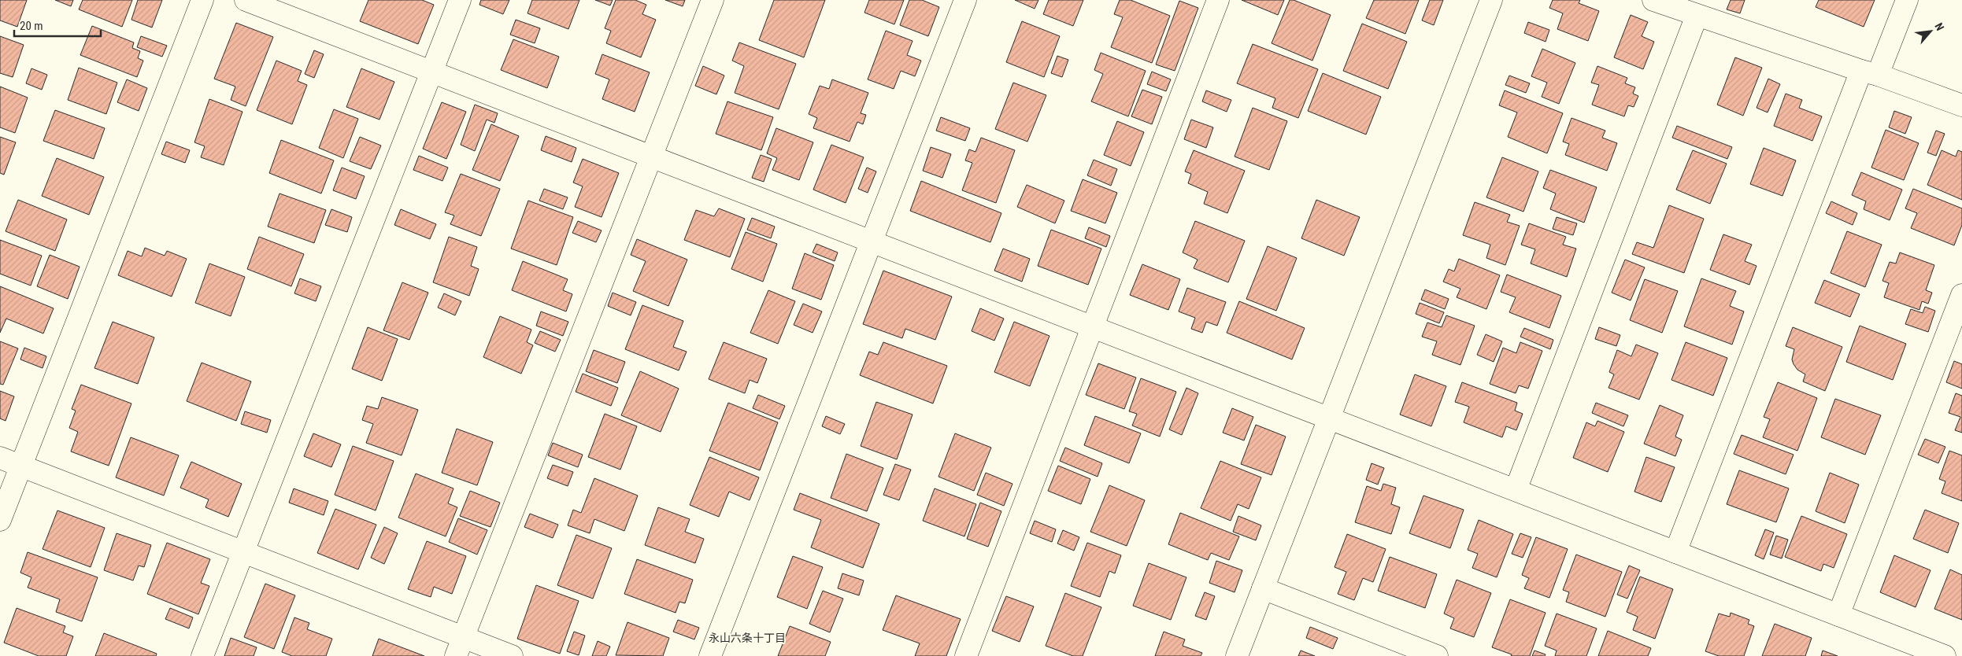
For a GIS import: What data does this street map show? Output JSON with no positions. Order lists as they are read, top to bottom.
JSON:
{
  "districts": ["永山六条十丁目"],
  "scale_bar": "20 m",
  "north": "top right"
}
